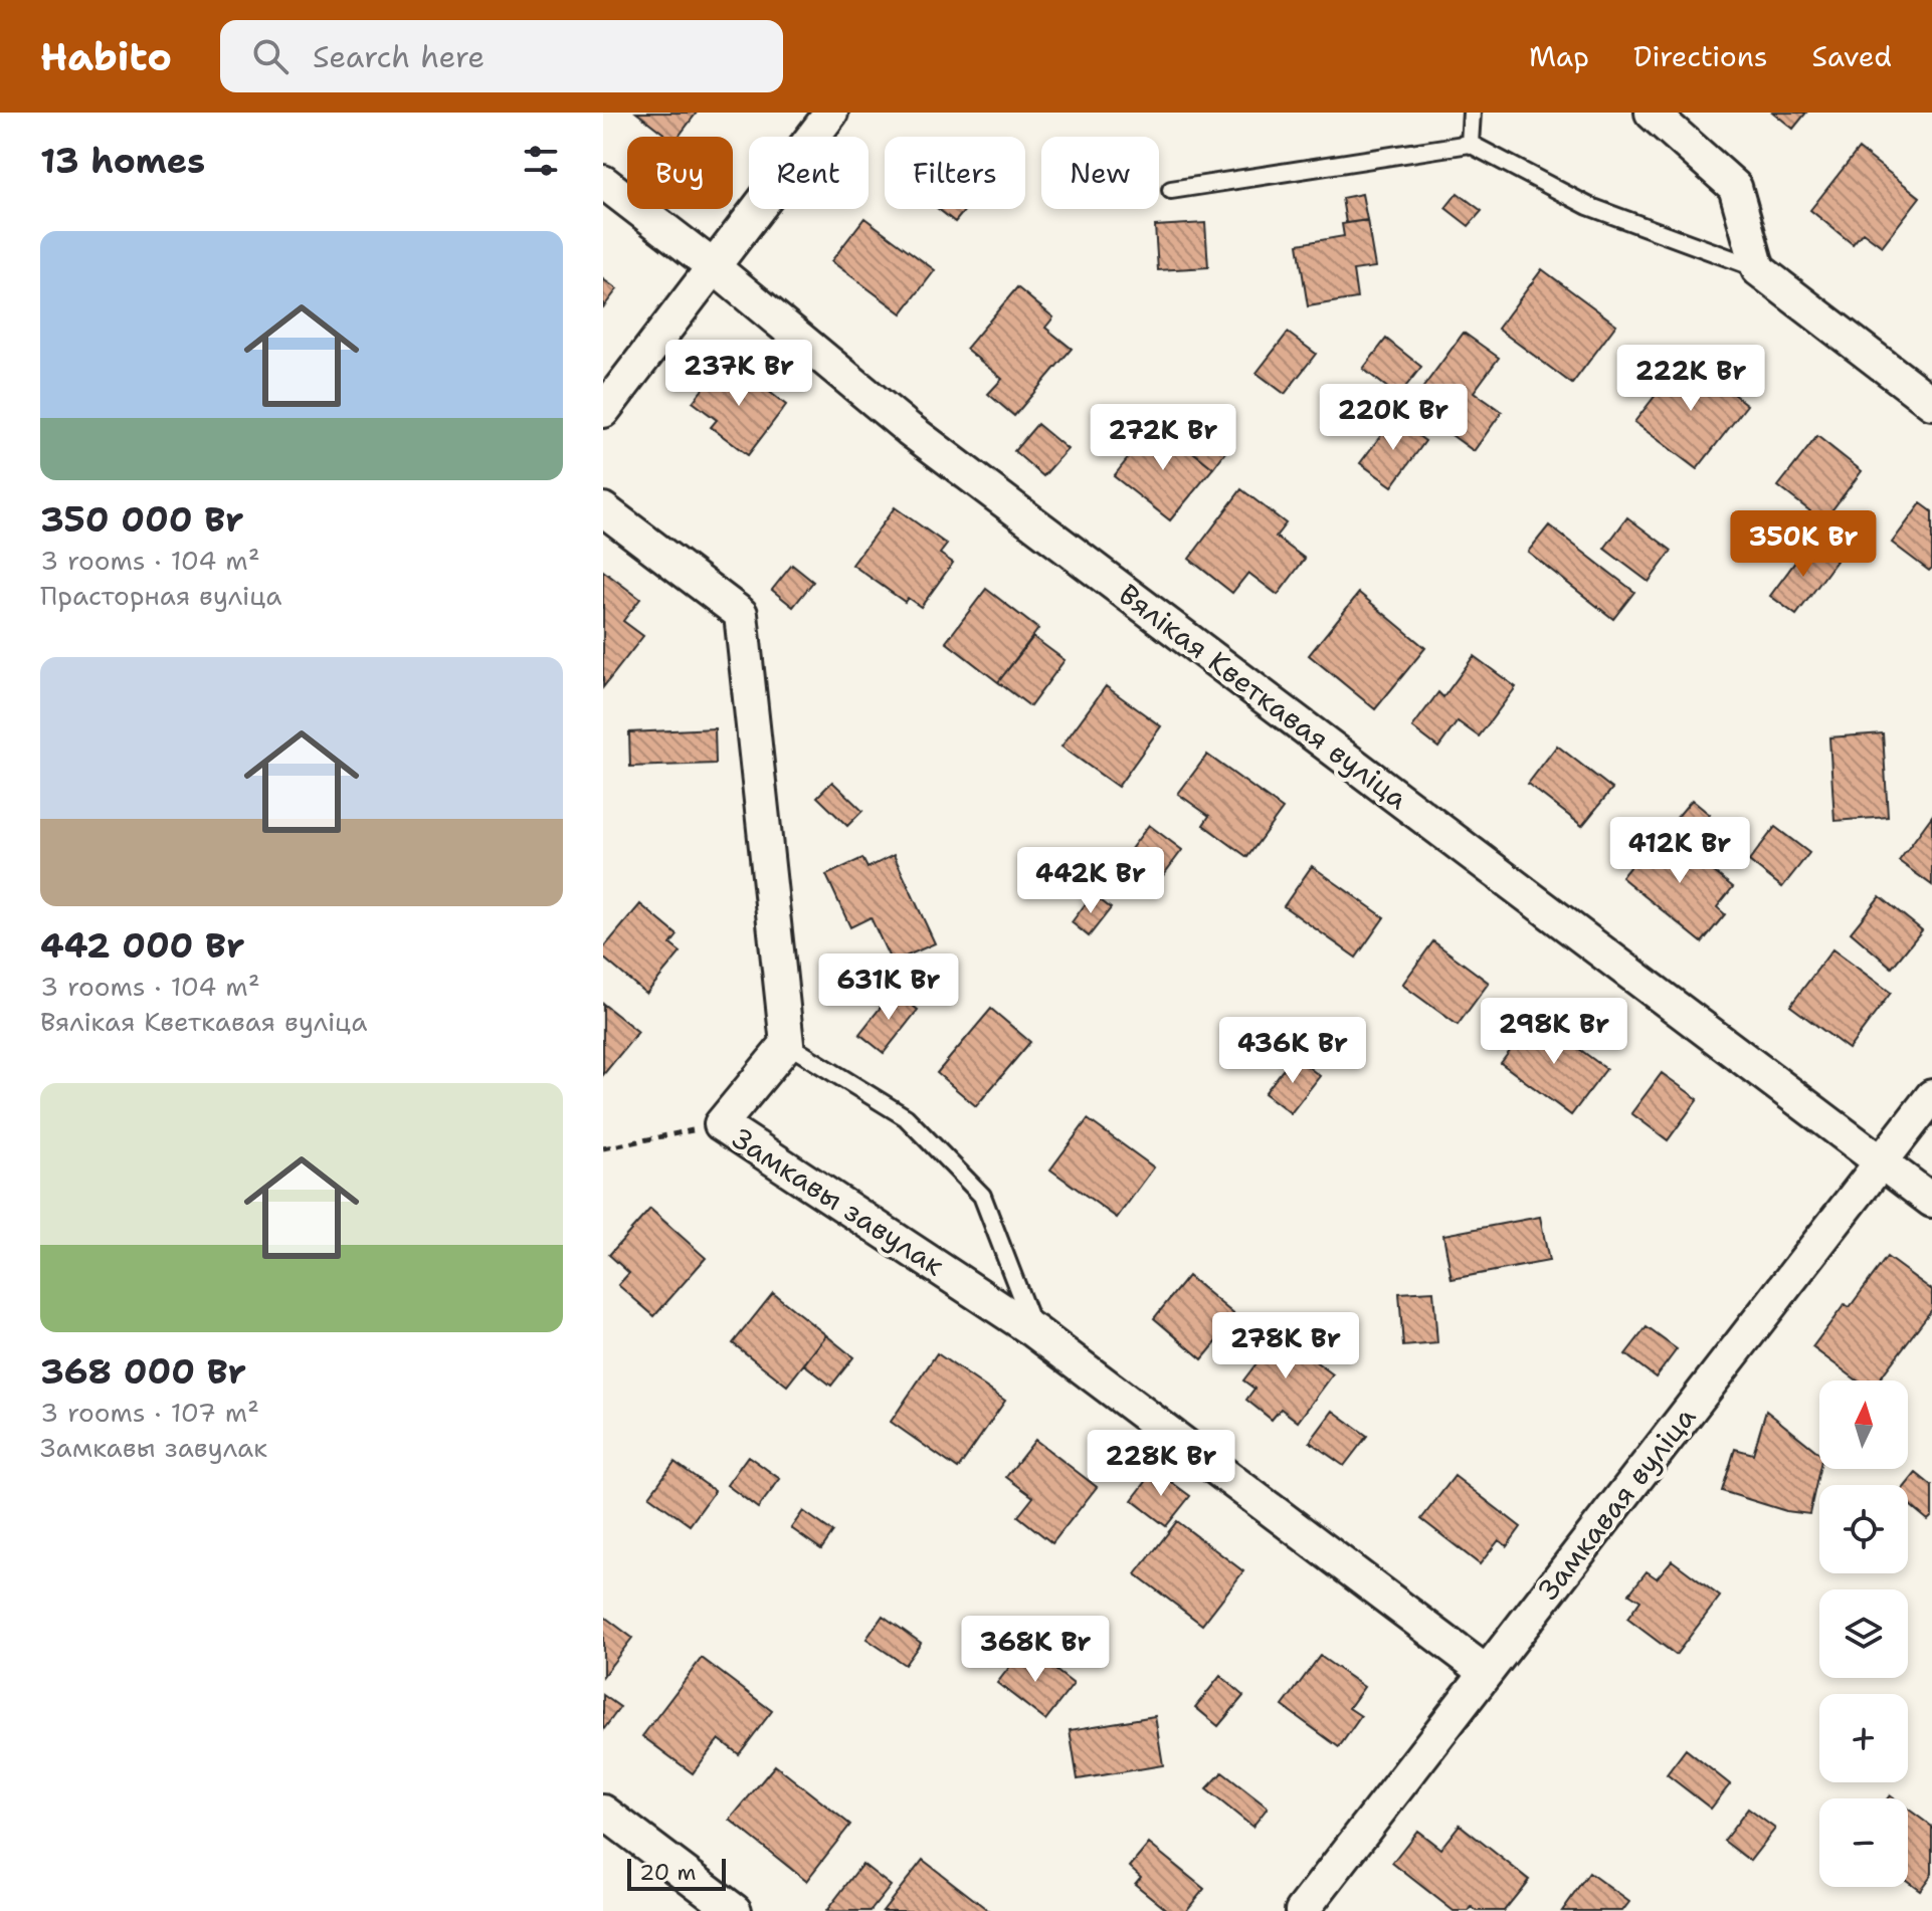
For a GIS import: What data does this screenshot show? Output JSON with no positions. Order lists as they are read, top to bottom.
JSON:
{
  "streets": {
    "street": ["Вялікая Кветкавая вуліца", "Замкавы завулак", "Замкавая вуліца"]
  },
  "crossings": [
    ["Вялікая Кветкавая вуліца", "Замкавая вуліца"],
    ["Замкавы завулак", "Замкавая вуліца"]
  ],
  "scale_bar": "20 m",
  "north": "top",
  "page": {
    "header": "Habito",
    "search": "Search here",
    "nav": ["Map", "Directions", "Saved"],
    "heading": "13 homes",
    "chip": [
      "Buy",
      "Rent",
      "Filters",
      "New"
    ],
    "list": [
      {
        "name": "350 000 Br",
        "note": "3 rooms · 104 m² · Прасторная вуліца"
      },
      {
        "name": "442 000 Br",
        "note": "3 rooms · 104 m² · Вялікая Кветкавая вуліца"
      },
      {
        "name": "368 000 Br",
        "note": "3 rooms · 107 m² · Замкавы завулак"
      }
    ],
    "price": [
      "237K Br",
      "222K Br",
      "220K Br",
      "272K Br",
      "350K Br",
      "412K Br",
      "442K Br",
      "631K Br",
      "298K Br",
      "436K Br",
      "278K Br",
      "228K Br",
      "368K Br"
    ],
    "map_buttons": ["+", "−"],
    "scale": "20 m"
  }
}
